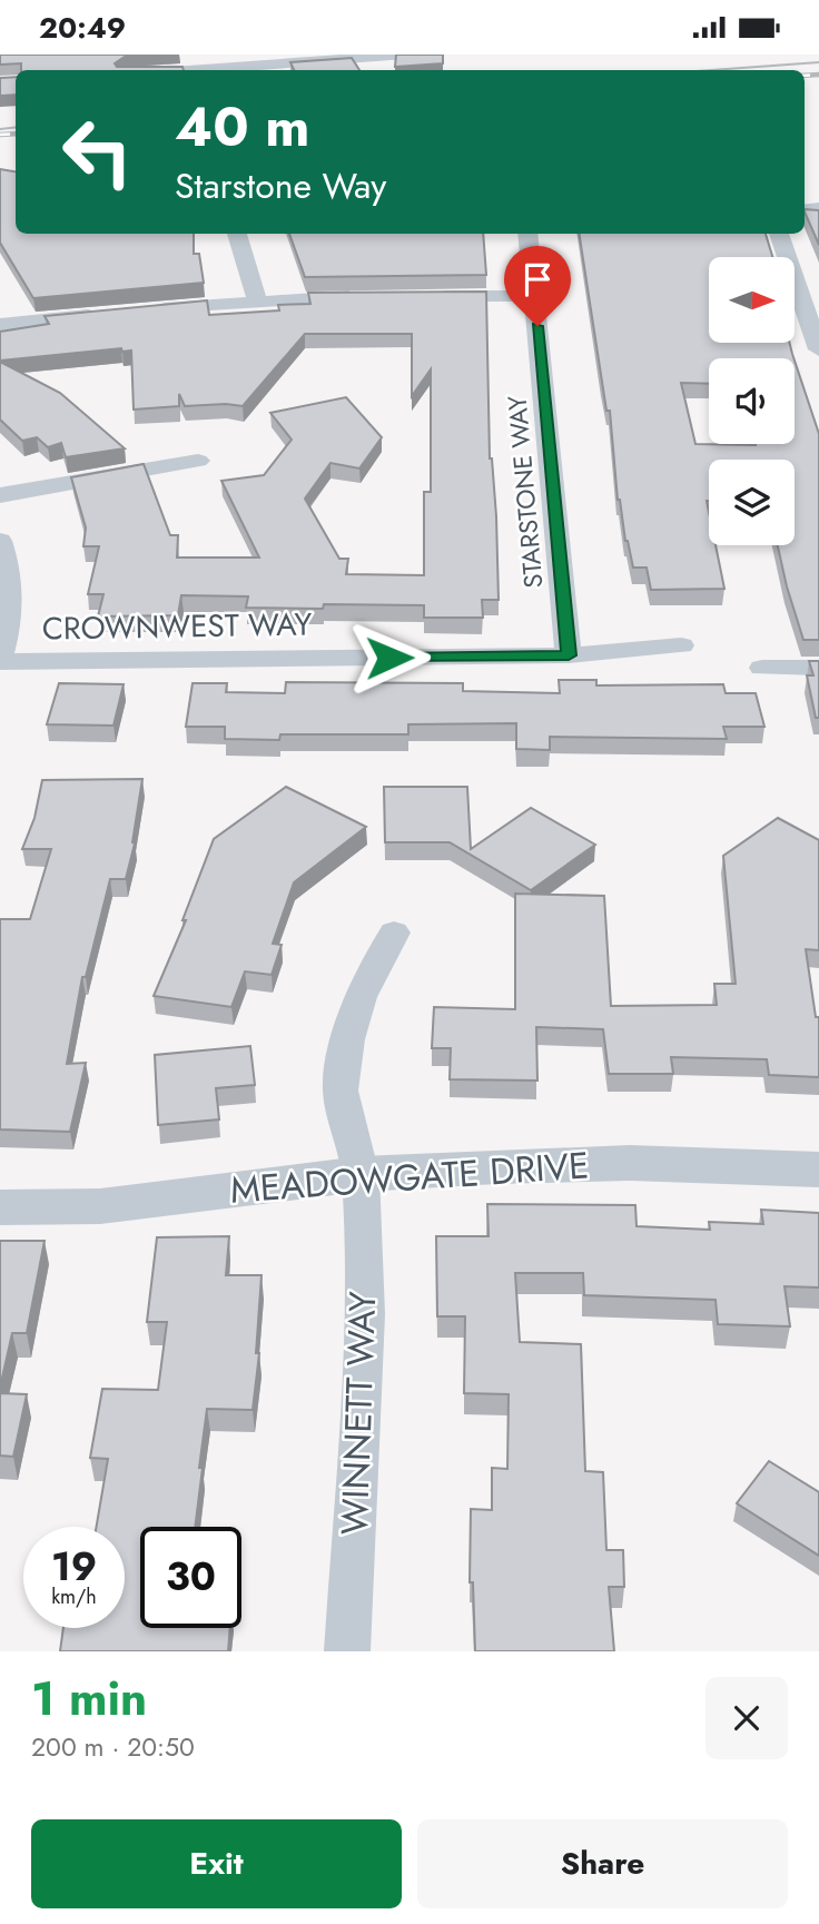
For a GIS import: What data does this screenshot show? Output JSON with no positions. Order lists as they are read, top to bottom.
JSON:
{
  "streets": {
    "street": [
      "STARSTONE WAY",
      "CROWNWEST WAY",
      "MEADOWGATE DRIVE",
      "WINNETT WAY"
    ]
  },
  "crossings": [
    ["STARSTONE WAY", "CROWNWEST WAY"],
    ["MEADOWGATE DRIVE", "WINNETT WAY"]
  ],
  "north": "right",
  "page": {
    "status": "20:49",
    "turn": ["40 m", "Starstone Way"],
    "speed": "19 km/h",
    "limit": "30",
    "heading": ["1 min", "200 m · 20:50"],
    "buttons": ["Exit", "Share"]
  }
}
